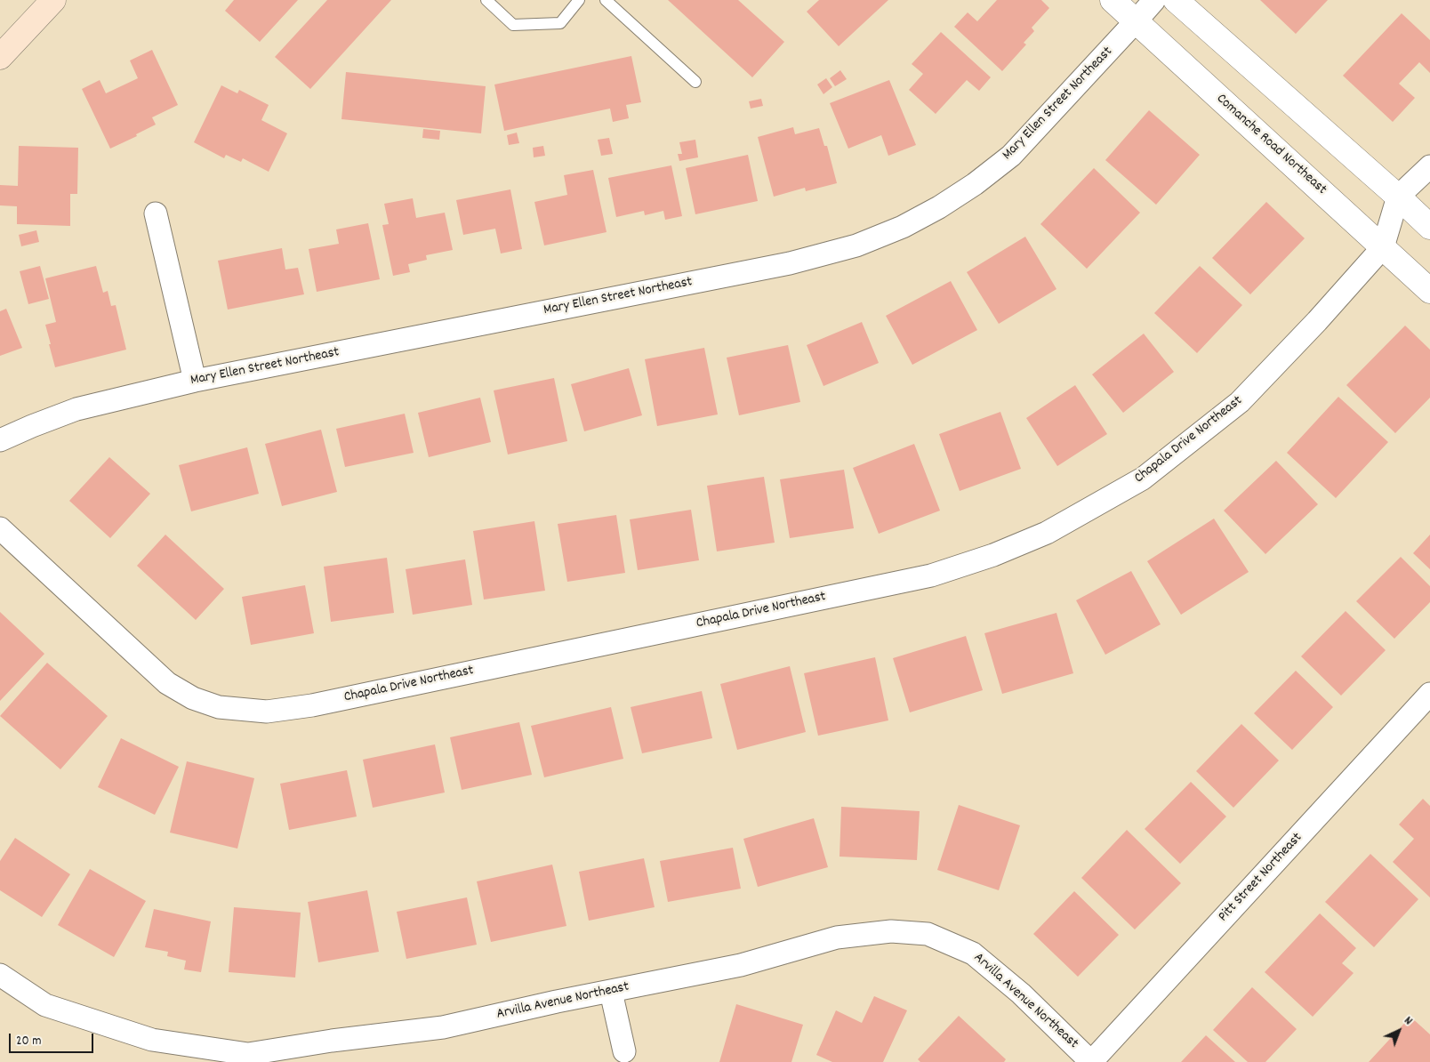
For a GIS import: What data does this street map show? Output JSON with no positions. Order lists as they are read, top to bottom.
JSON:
{
  "streets": {
    "street": [
      "Mary Ellen Street Northeast",
      "Comanche Road Northeast",
      "Chapala Drive Northeast",
      "Pitt Street Northeast",
      "Arvilla Avenue Northeast"
    ]
  },
  "crossings": [
    ["Mary Ellen Street Northeast", "Comanche Road Northeast"],
    ["Comanche Road Northeast", "Chapala Drive Northeast"],
    ["Pitt Street Northeast", "Arvilla Avenue Northeast"]
  ],
  "scale_bar": "20 m",
  "north": "top right"
}
